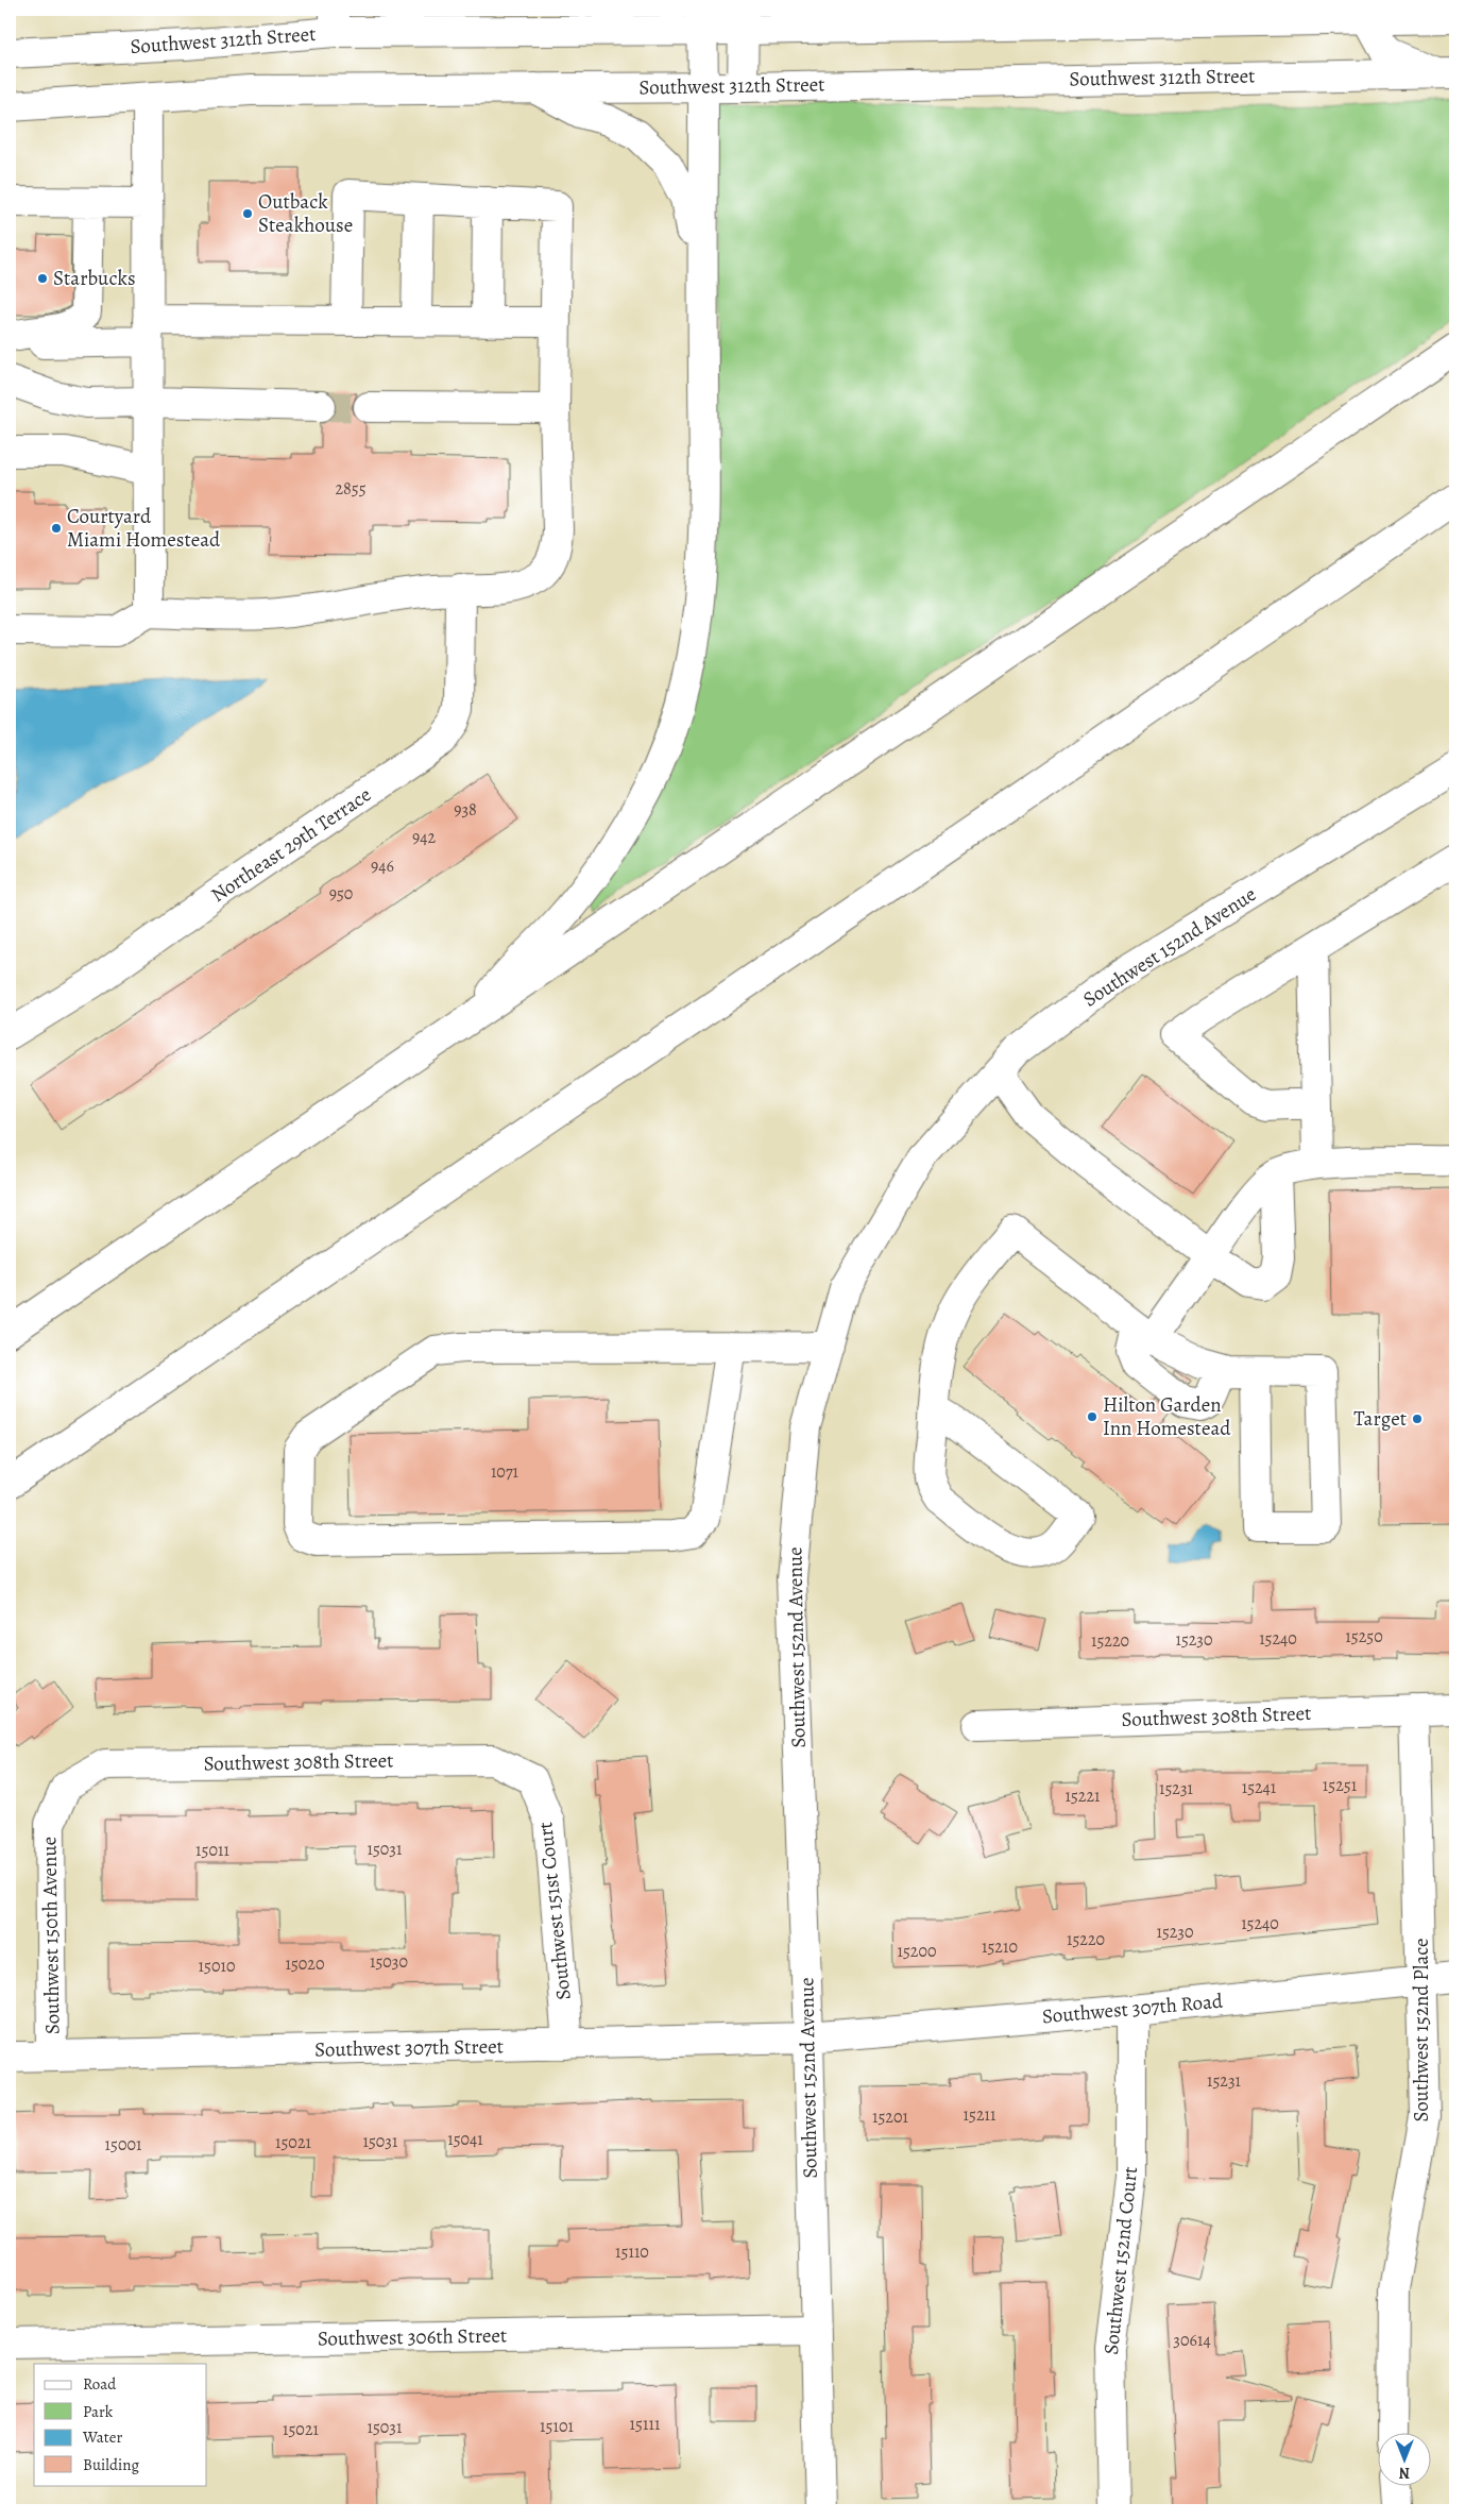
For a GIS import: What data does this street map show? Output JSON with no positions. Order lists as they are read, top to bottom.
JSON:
{
  "streets": {
    "main road": [
      "Southwest 312th Street",
      "Northeast 29th Terrace",
      "Southwest 152nd Avenue",
      "Southwest 308th Street",
      "Southwest 151st Court",
      "Southwest 150th Avenue",
      "Southwest 307th Road",
      "Southwest 152nd Place",
      "Southwest 307th Street",
      "Southwest 152nd Court",
      "Southwest 306th Street"
    ]
  },
  "crossings": [
    ["Southwest 152nd Avenue", "Southwest 307th Road"],
    ["Southwest 152nd Avenue", "Southwest 307th Street"],
    ["Southwest 152nd Avenue", "Southwest 306th Street"],
    ["Southwest 308th Street", "Southwest 151st Court"],
    ["Southwest 308th Street", "Southwest 150th Avenue"],
    ["Southwest 308th Street", "Southwest 152nd Place"],
    ["Southwest 151st Court", "Southwest 307th Street"],
    ["Southwest 150th Avenue", "Southwest 307th Street"],
    ["Southwest 307th Road", "Southwest 152nd Place"],
    ["Southwest 307th Road", "Southwest 307th Street"],
    ["Southwest 307th Road", "Southwest 152nd Court"]
  ],
  "places": [
    "Outback Steakhouse",
    "Starbucks",
    "Courtyard Miami Homestead",
    "Hilton Garden Inn Homestead",
    "Target"
  ],
  "house_numbers": [
    "2855",
    "938",
    "942",
    "946",
    "950",
    "1071",
    "15250",
    "15240",
    "15230",
    "15220",
    "15251",
    "15241",
    "15231",
    "15221",
    "15031",
    "15011",
    "15240",
    "15230",
    "15220",
    "15210",
    "15200",
    "15030",
    "15020",
    "15010",
    "15231",
    "15211",
    "15201",
    "15041",
    "15031",
    "15021",
    "15001",
    "15110",
    "30614",
    "15111",
    "15101",
    "15031",
    "15021"
  ],
  "legend": [
    "Road",
    "Park",
    "Water",
    "Building"
  ],
  "north": "bottom"
}
